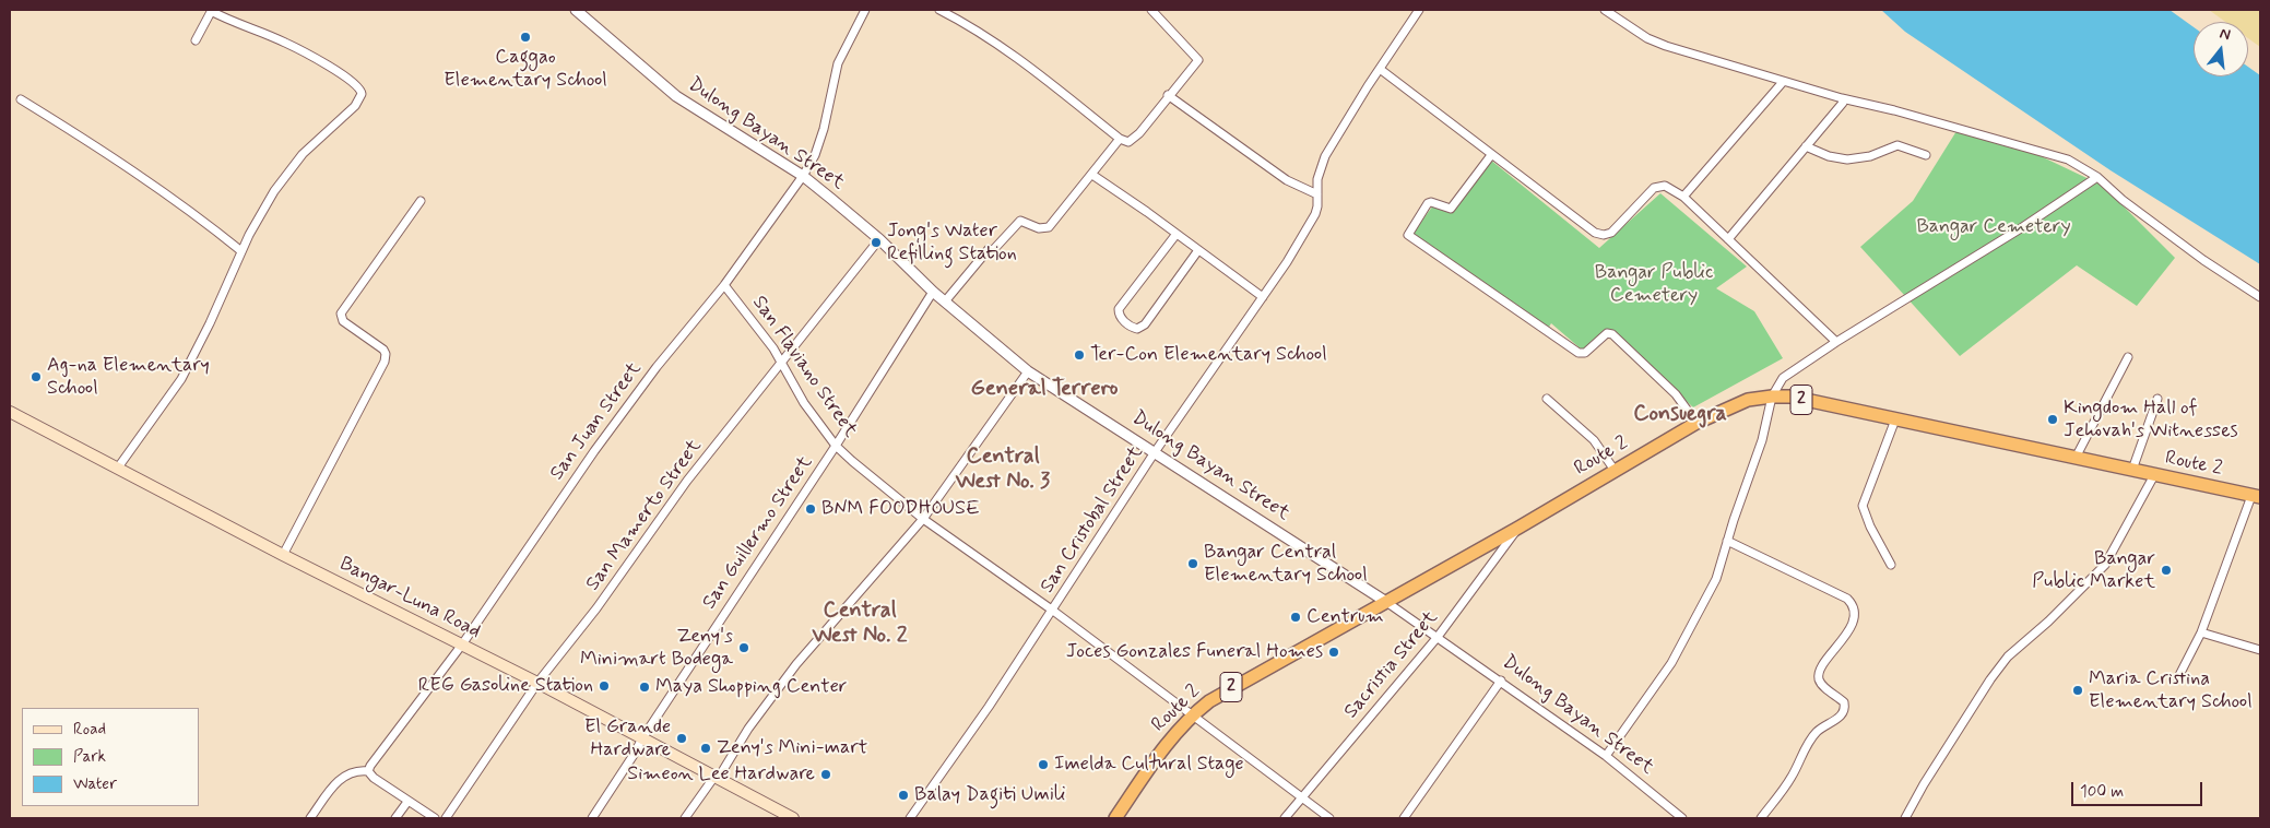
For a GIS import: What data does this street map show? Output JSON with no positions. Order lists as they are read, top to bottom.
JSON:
{
  "streets": {
    "highway": ["2", "Route 2"],
    "main road": ["Bangar-Luna Road"],
    "street": [
      "Dulong Bayan Street",
      "San Flaviano Street",
      "San Juan Street",
      "San Mamerto Street",
      "San Cristobal Street",
      "San Guillermo Street",
      "Sacristia Street"
    ]
  },
  "crossings": [
    ["Dulong Bayan Street", "San Juan Street"],
    ["Dulong Bayan Street", "Route 2"],
    ["Dulong Bayan Street", "San Mamerto Street"],
    ["Dulong Bayan Street", "San Cristobal Street"],
    ["Dulong Bayan Street", "San Guillermo Street"],
    ["Dulong Bayan Street", "Sacristia Street"],
    ["San Flaviano Street", "San Juan Street"],
    ["San Flaviano Street", "Route 2"],
    ["San Flaviano Street", "San Mamerto Street"],
    ["San Flaviano Street", "San Cristobal Street"],
    ["San Flaviano Street", "San Guillermo Street"],
    ["San Flaviano Street", "Sacristia Street"],
    ["San Juan Street", "Bangar-Luna Road"],
    ["Route 2", "Sacristia Street"],
    ["San Mamerto Street", "Bangar-Luna Road"],
    ["San Guillermo Street", "Bangar-Luna Road"]
  ],
  "districts": [
    "General Terrero",
    "Consuegra",
    "Central West No. 3",
    "Central West No. 2"
  ],
  "parks": ["Bangar Cemetery", "Bangar Public Cemetery"],
  "places": [
    "Caggao Elementary School",
    "Jong's Water Refilling Station",
    "Ter-Con Elementary School",
    "Ag-na Elementary School",
    "Kingdom Hall of Jehovah's Witnesses",
    "BNM FOODHOUSE",
    "Bangar Central Elementary School",
    "Bangar Public Market",
    "Centrum",
    "Zeny's Minimart Bodega",
    "Joces Gonzales Funeral Homes",
    "REG Gasoline Station",
    "Maya Shopping Center",
    "Maria Cristina Elementary School",
    "El Grande Hardware",
    "Zeny's Mini-mart",
    "Imelda Cultural Stage",
    "Simeon Lee Hardware",
    "Balay Dagiti Umili"
  ],
  "legend": ["Road", "Park", "Water"],
  "scale_bar": "100 m",
  "north": "top"
}
